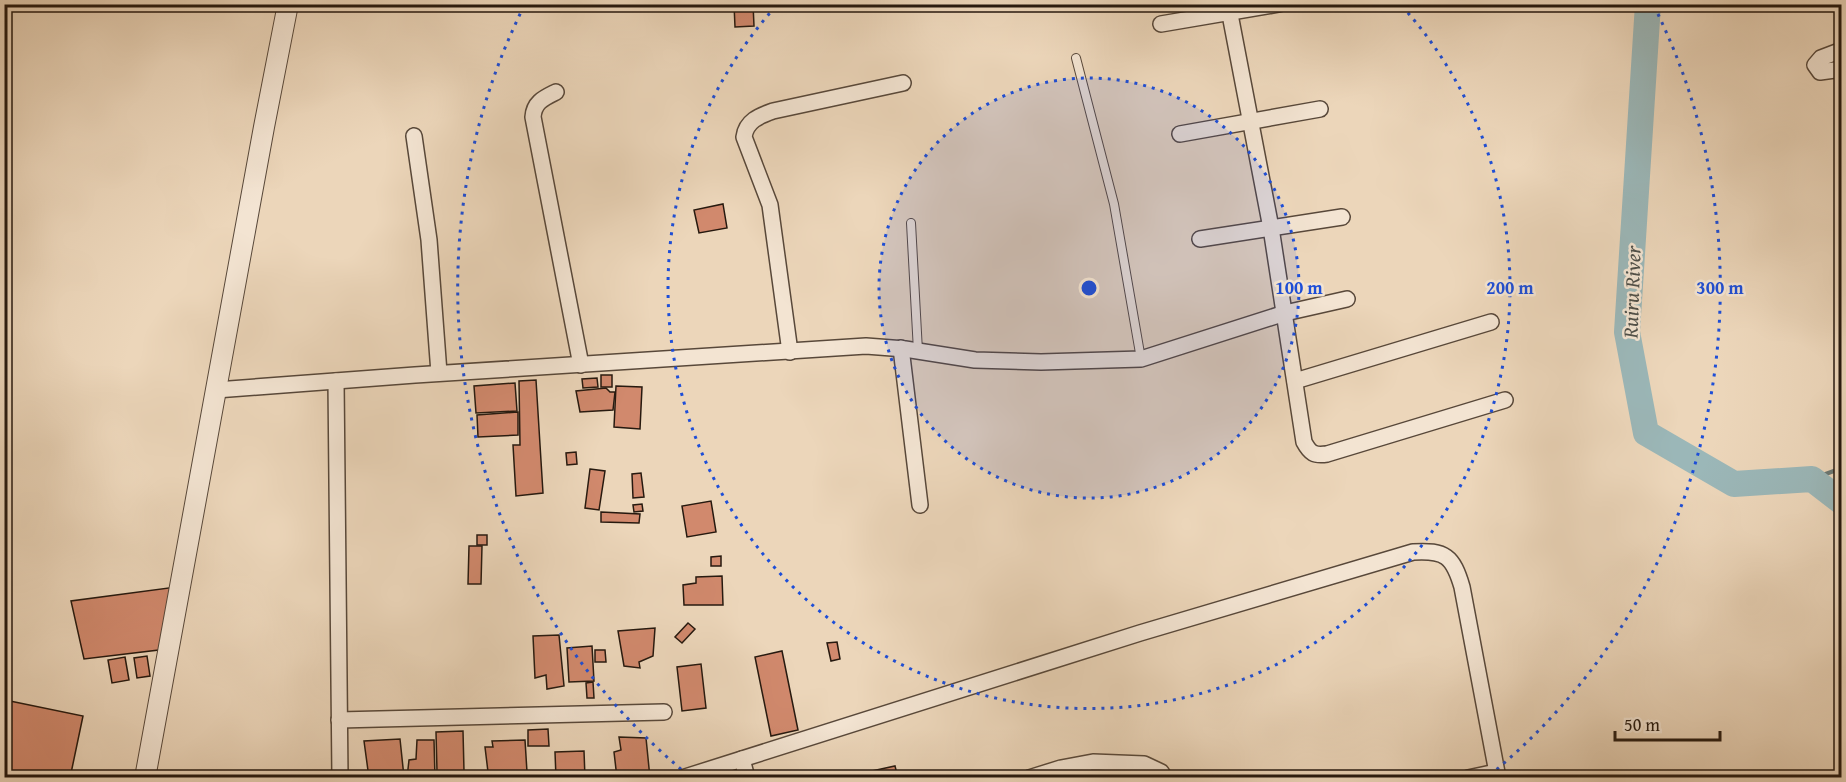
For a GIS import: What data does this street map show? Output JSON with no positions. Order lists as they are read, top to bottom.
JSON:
{
  "water": ["Ruiru River"],
  "scale_bar": "50 m",
  "rings": ["100 m", "200 m", "300 m"]
}
